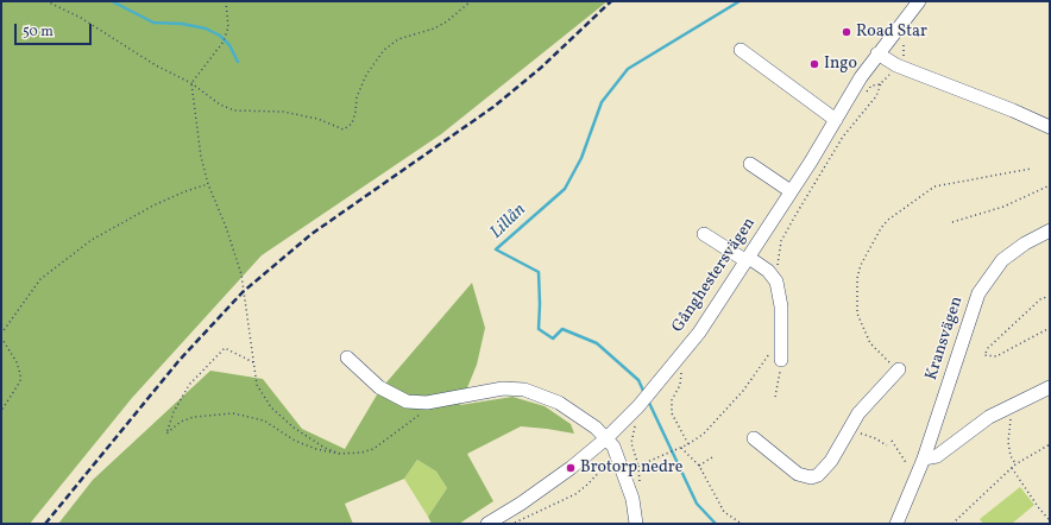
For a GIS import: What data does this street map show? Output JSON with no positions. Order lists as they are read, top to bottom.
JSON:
{
  "streets": {
    "street": ["Gånghestersvägen", "Kransvägen"]
  },
  "water": ["Lillån"],
  "places": ["Road Star", "Ingo", "Brotorp nedre"],
  "scale_bar": "50 m"
}
